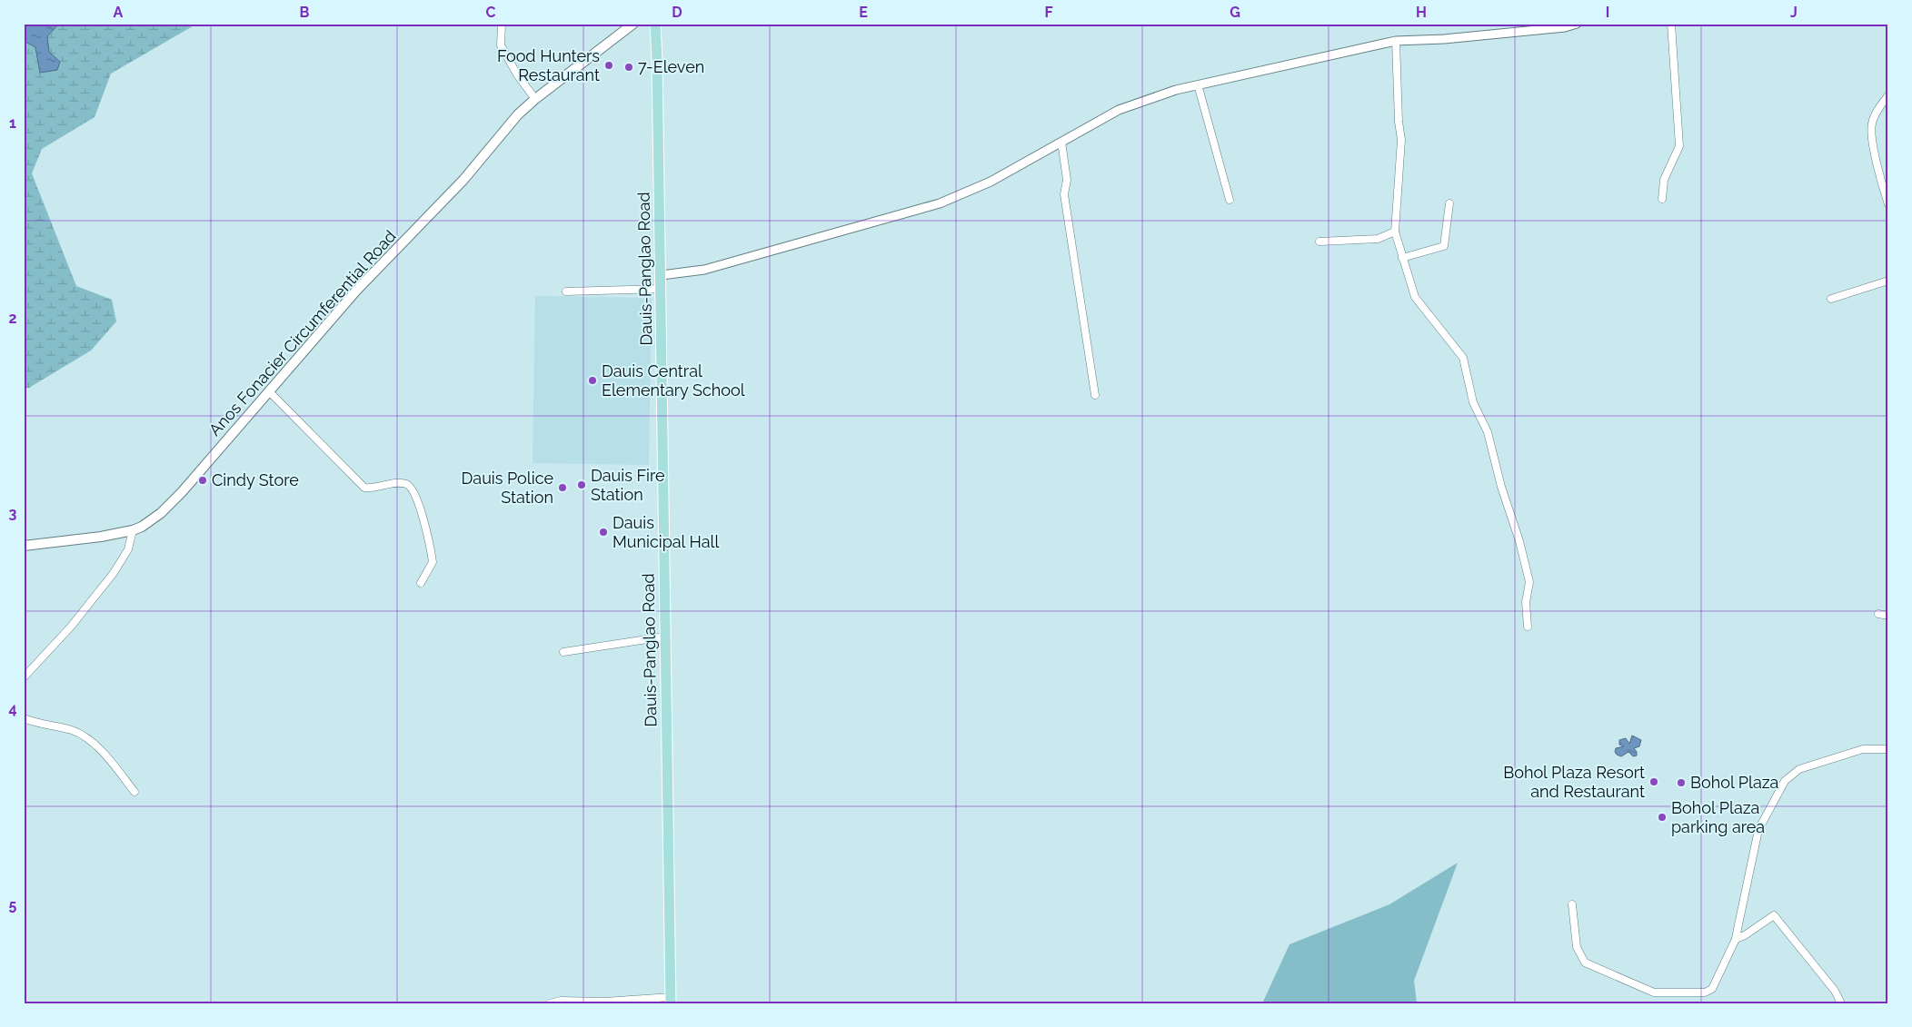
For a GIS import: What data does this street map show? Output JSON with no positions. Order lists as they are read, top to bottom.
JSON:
{
  "streets": {
    "main road": ["Dauis-Panglao Road", "Anos Fonacier Circumferential Road"]
  },
  "places": [
    "Food Hunters Restaurant",
    "7-Eleven",
    "Dauis Central Elementary School",
    "Cindy Store",
    "Dauis Fire Station",
    "Dauis Police Station",
    "Dauis Municipal Hall",
    "Bohol Plaza Resort and Restaurant",
    "Bohol Plaza",
    "Bohol Plaza parking area"
  ],
  "grid": {
    "columns": [
      "A",
      "B",
      "C",
      "D",
      "E",
      "F",
      "G",
      "H",
      "I",
      "J"
    ],
    "rows": [
      "1",
      "2",
      "3",
      "4",
      "5"
    ]
  }
}
